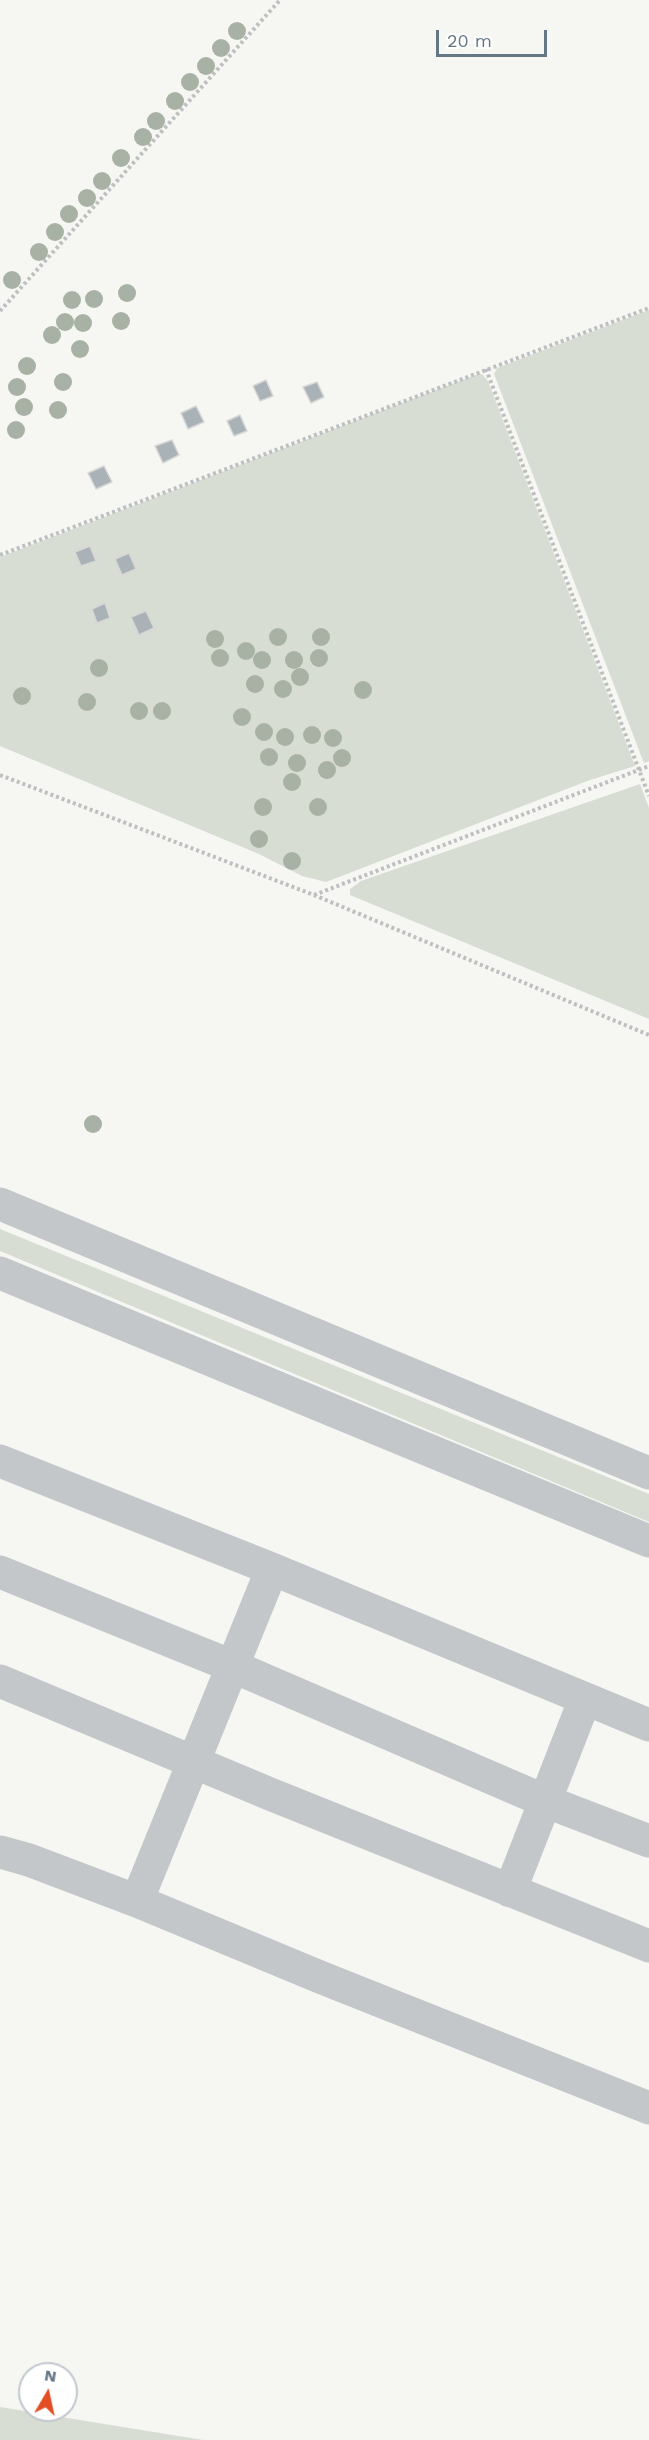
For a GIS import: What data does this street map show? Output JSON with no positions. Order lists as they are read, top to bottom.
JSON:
{
  "scale_bar": "20 m",
  "north": "top"
}
